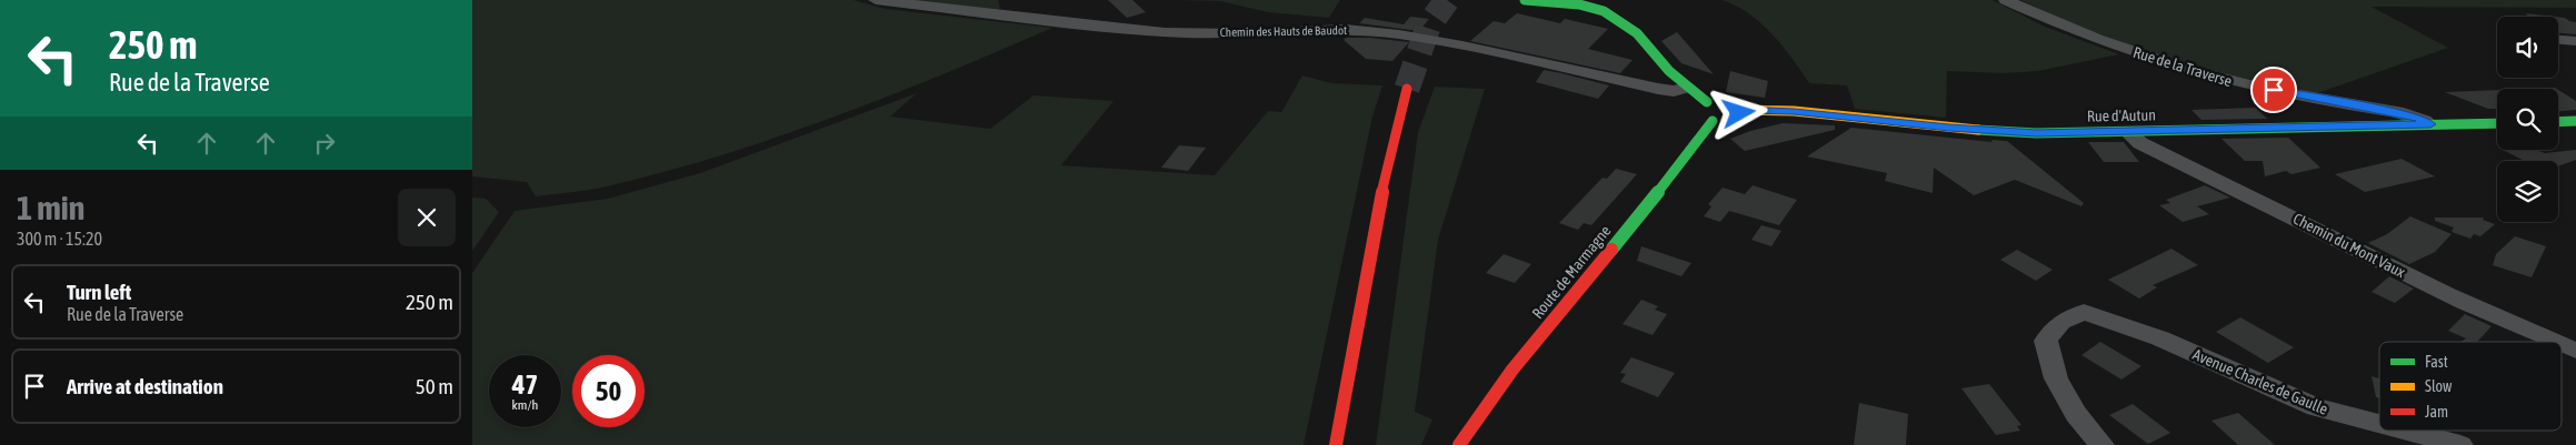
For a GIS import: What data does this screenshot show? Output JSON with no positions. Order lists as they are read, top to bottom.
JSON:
{
  "streets": {
    "main road": ["Rue d'Autun", "Route de Marmagne"],
    "street": [
      "Chemin des Hauts de Baudot",
      "Rue de la Traverse",
      "Chemin du Mont Vaux",
      "Avenue Charles de Gaulle"
    ]
  },
  "crossings": [
    ["Rue de la Traverse", "Rue d'Autun"],
    ["Rue d'Autun", "Chemin du Mont Vaux"],
    ["Rue d'Autun", "Route de Marmagne"]
  ],
  "legend": ["Fast", "Slow", "Jam"],
  "page": {
    "turn": ["250 m", "Rue de la Traverse"],
    "heading": ["1 min", "300 m · 15:20"],
    "list": [
      {
        "name": "Turn left",
        "note": "Rue de la Traverse",
        "value": "250 m"
      },
      {
        "name": "Arrive at destination",
        "value": "50 m"
      }
    ],
    "speed": "47 km/h",
    "limit": "50"
  }
}
